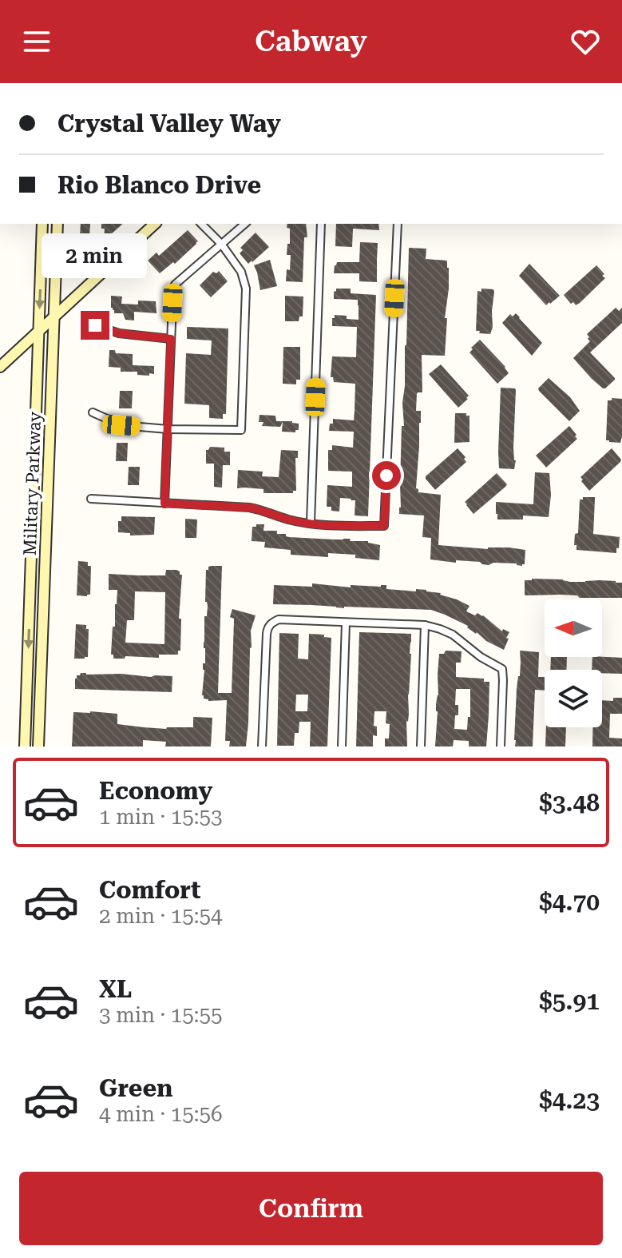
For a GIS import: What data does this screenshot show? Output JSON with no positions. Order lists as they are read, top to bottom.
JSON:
{
  "streets": {
    "main road": ["Military Parkway"]
  },
  "north": "left",
  "page": {
    "header": "Cabway",
    "banner": ["Crystal Valley Way", "Rio Blanco Drive"],
    "bubble": "2 min",
    "list": [
      {
        "name": "Economy",
        "note": "1 min · 15:53",
        "value": "$3.48"
      },
      {
        "name": "Comfort",
        "note": "2 min · 15:54",
        "value": "$4.70"
      },
      {
        "name": "XL",
        "note": "3 min · 15:55",
        "value": "$5.91"
      },
      {
        "name": "Green",
        "note": "4 min · 15:56",
        "value": "$4.23"
      }
    ],
    "buttons": "Confirm"
  }
}
